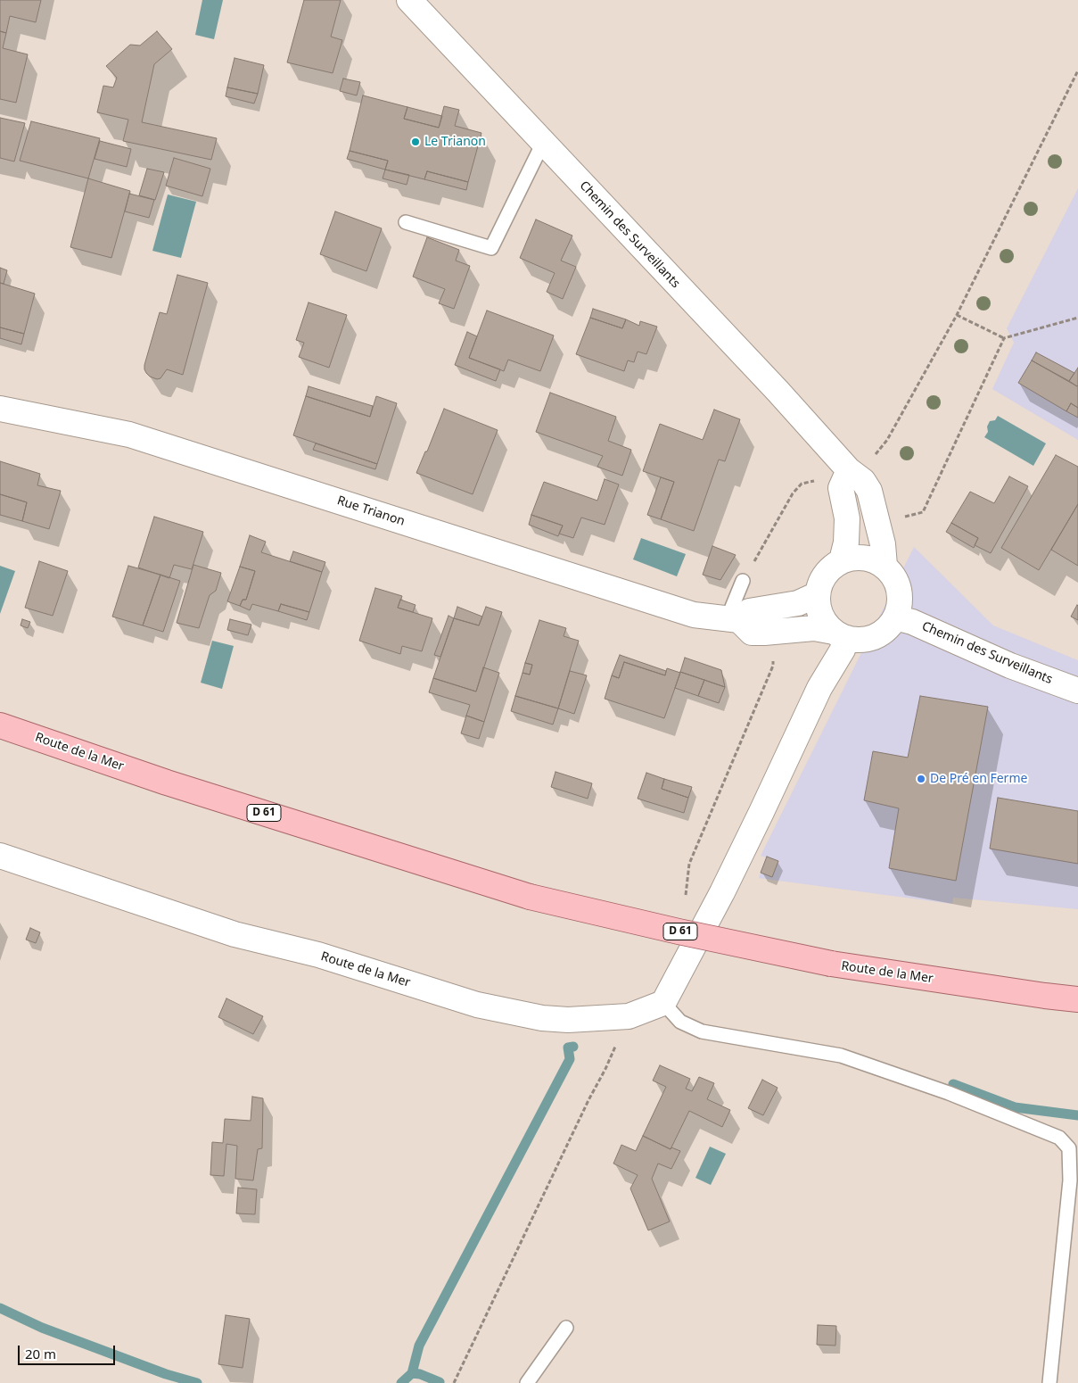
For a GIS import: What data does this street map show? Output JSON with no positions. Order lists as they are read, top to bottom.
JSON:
{
  "streets": {
    "main road": ["Route de la Mer", "D 61"],
    "street": ["Chemin des Surveillants", "Rue Trianon"]
  },
  "crossings": [
    ["Chemin des Surveillants", "Rue Trianon"]
  ],
  "places": ["Le Trianon", "De Pré en Ferme"],
  "scale_bar": "20 m"
}
